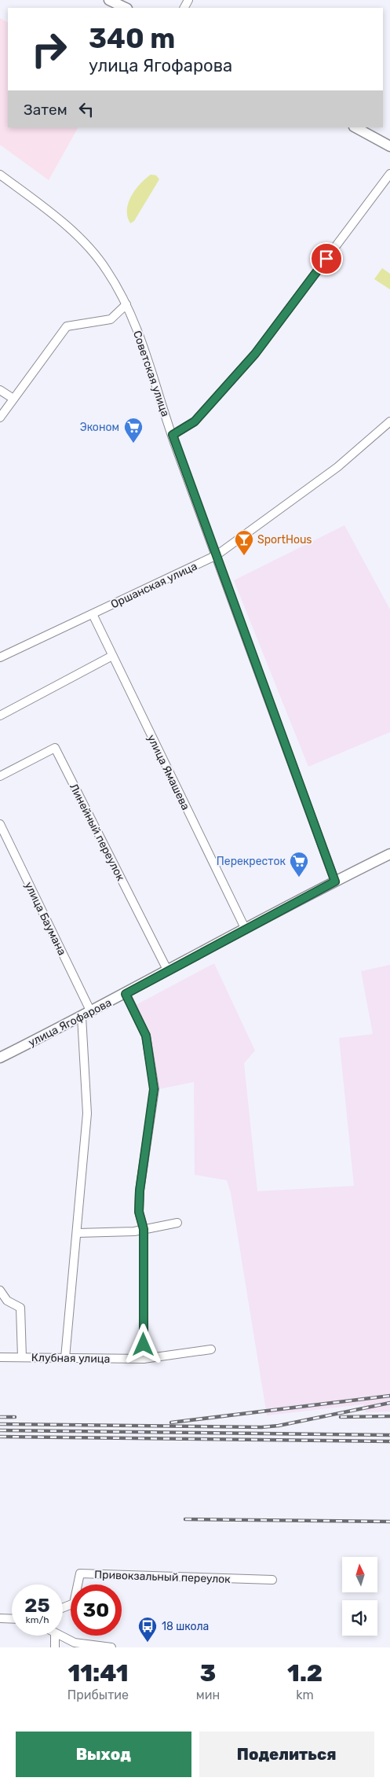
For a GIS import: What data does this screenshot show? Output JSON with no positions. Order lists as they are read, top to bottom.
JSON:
{
  "streets": {
    "main road": ["улица Ягофарова"],
    "street": [
      "Советская улица",
      "Оршанская улица",
      "улица Ямашева",
      "Линейный переулок",
      "улица Баумана",
      "Клубная улица",
      "Привокзальный переулок"
    ]
  },
  "crossings": [
    ["Советская улица", "Оршанская улица"],
    ["Советская улица", "улица Ягофарова"],
    ["Оршанская улица", "улица Ямашева"],
    ["улица Ямашева", "улица Ягофарова"],
    ["Линейный переулок", "улица Ягофарова"],
    ["улица Баумана", "улица Ягофарова"]
  ],
  "places": {
    "supermarket": ["Эконом", "Перекресток"],
    "bar": ["SportHous"],
    "bus stop": ["18 школа"]
  },
  "north": "top",
  "page": {
    "turn": ["340 m", "улица Ягофарова"],
    "then": "Затем",
    "speed": "25 km/h",
    "limit": "30",
    "eta": [
      "11:41",
      "Прибытие",
      "3",
      "мин",
      "1.2",
      "km"
    ],
    "buttons": ["Выход", "Поделиться"]
  }
}
